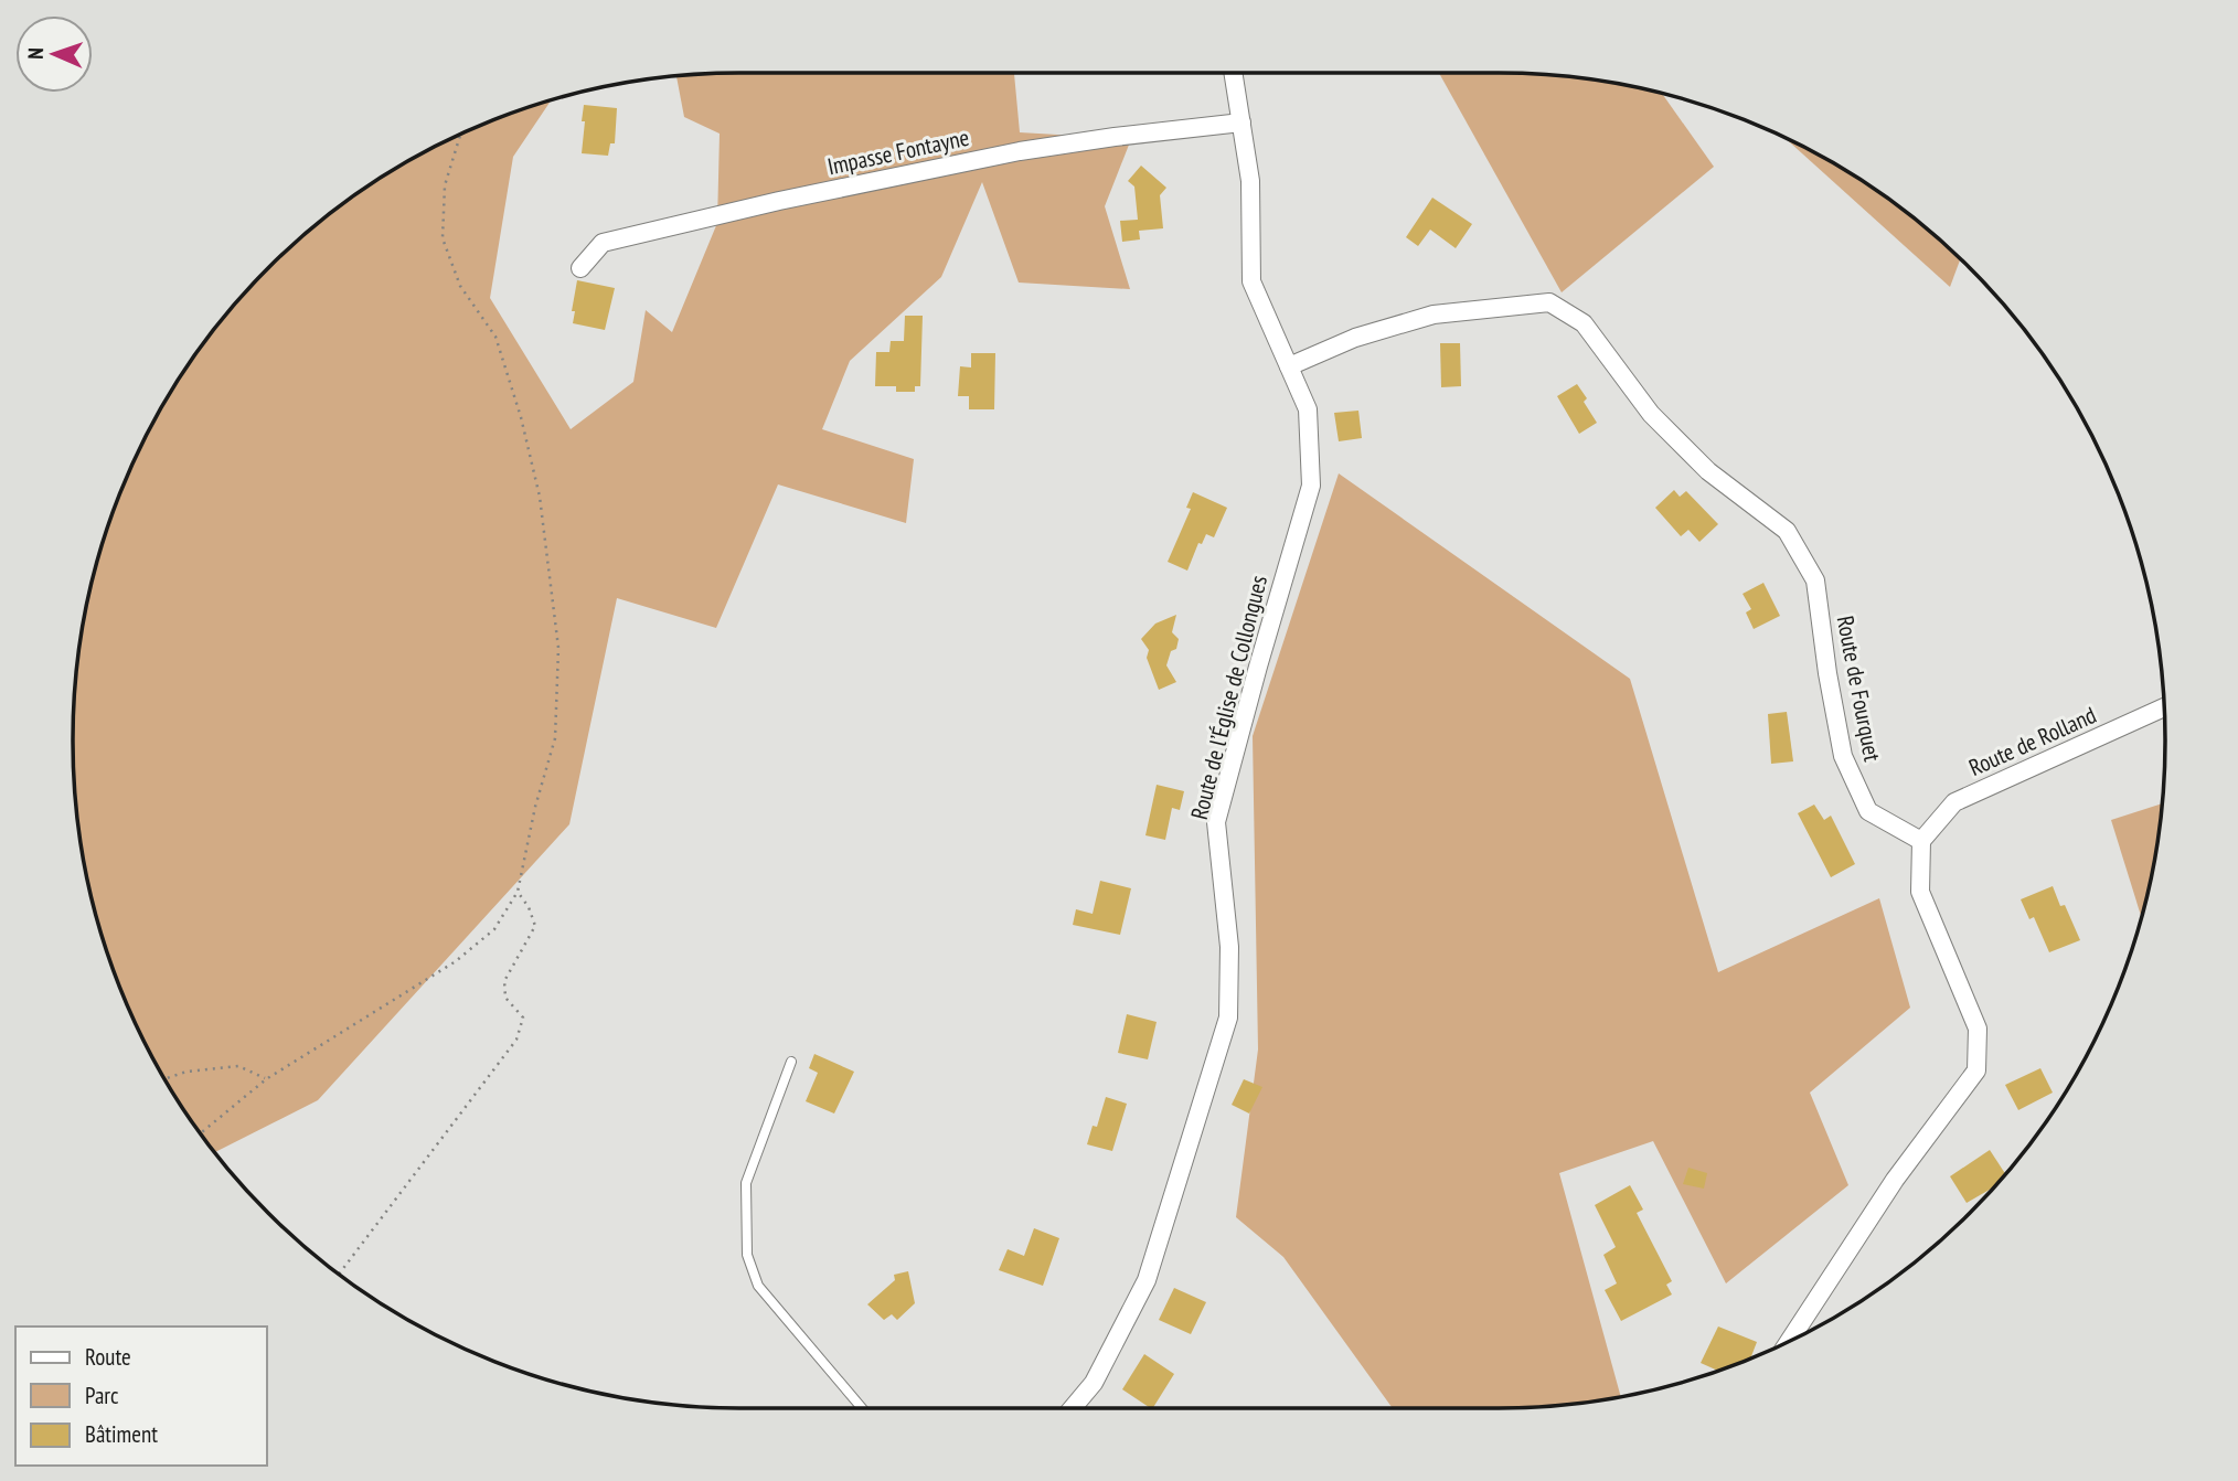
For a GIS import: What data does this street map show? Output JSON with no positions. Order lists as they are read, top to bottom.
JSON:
{
  "streets": {
    "street": [
      "Impasse Fontayne",
      "Route de Fourquet",
      "Route de l’Église de Collongues",
      "Route de Rolland"
    ]
  },
  "crossings": [
    ["Impasse Fontayne", "Route de l’Église de Collongues"],
    ["Route de Fourquet", "Route de l’Église de Collongues"],
    ["Route de Fourquet", "Route de Rolland"]
  ],
  "legend": ["Route", "Parc", "Bâtiment"],
  "north": "left"
}
